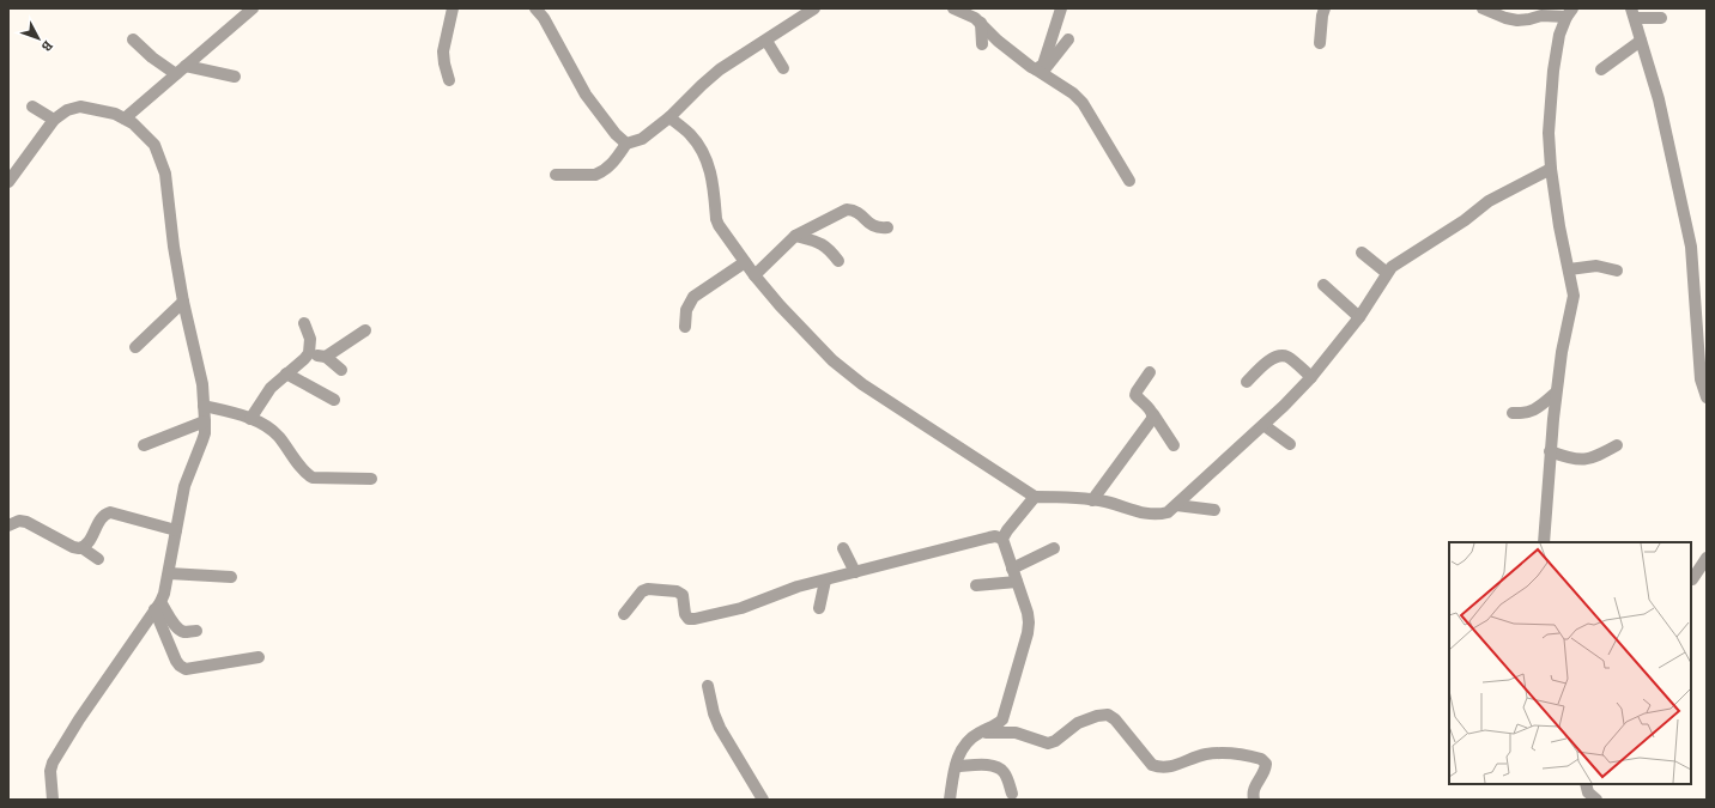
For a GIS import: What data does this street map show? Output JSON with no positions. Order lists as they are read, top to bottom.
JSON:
{
  "north": "bottom right"
}
